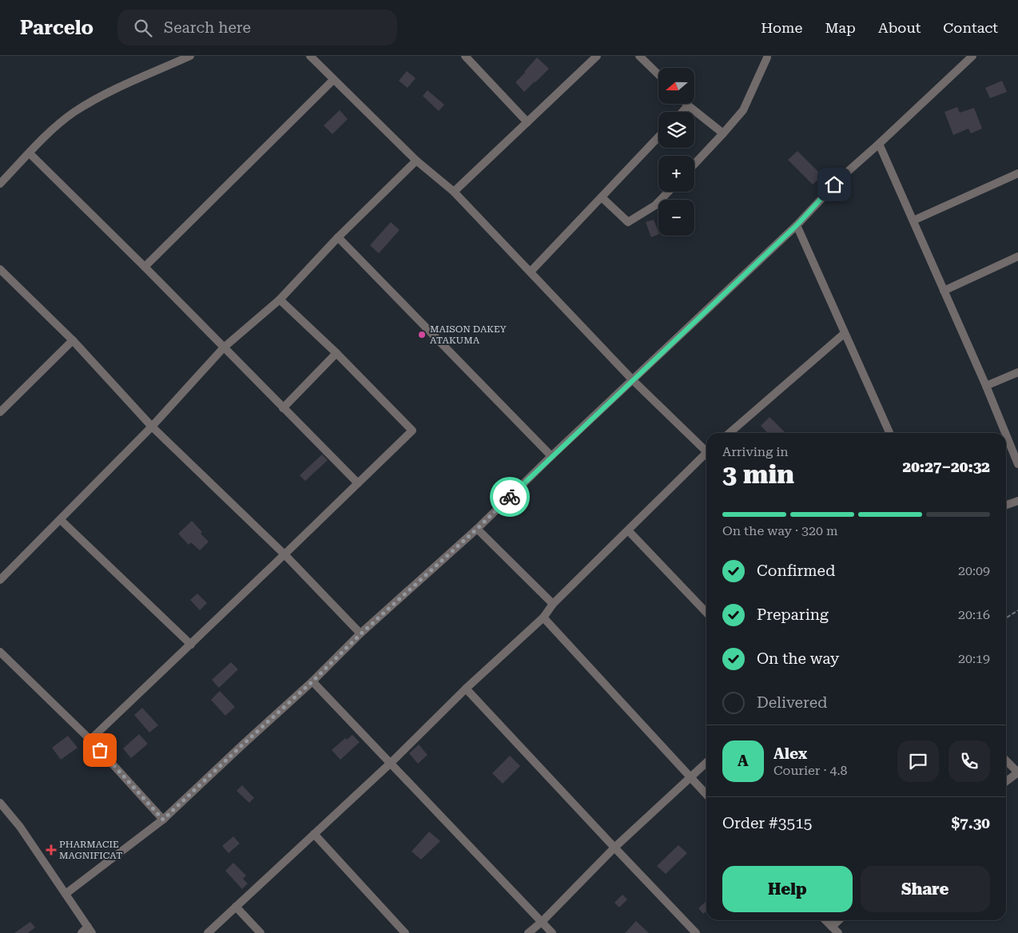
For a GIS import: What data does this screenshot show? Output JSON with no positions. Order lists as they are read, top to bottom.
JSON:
{
  "places": {
    "other": ["MAISON DAKEY ATAKUMA"],
    "health": ["PHARMACIE MAGNIFICAT"]
  },
  "north": "left",
  "page": {
    "header": "Parcelo",
    "search": "Search here",
    "nav": [
      "Home",
      "Map",
      "About",
      "Contact"
    ],
    "map_buttons": ["+", "−"],
    "heading": ["3 min", "Arriving in", "20:27–20:32"],
    "panel": [
      "Alex",
      "Courier · 4.8",
      "Order #3515",
      "$7.30"
    ],
    "bar": "On the way · 320 m",
    "list": [
      ["Confirmed", "20:09"],
      ["Preparing", "20:16"],
      ["On the way", "20:19"],
      "Delivered"
    ],
    "round": "A",
    "buttons": ["Help", "Share"]
  }
}
